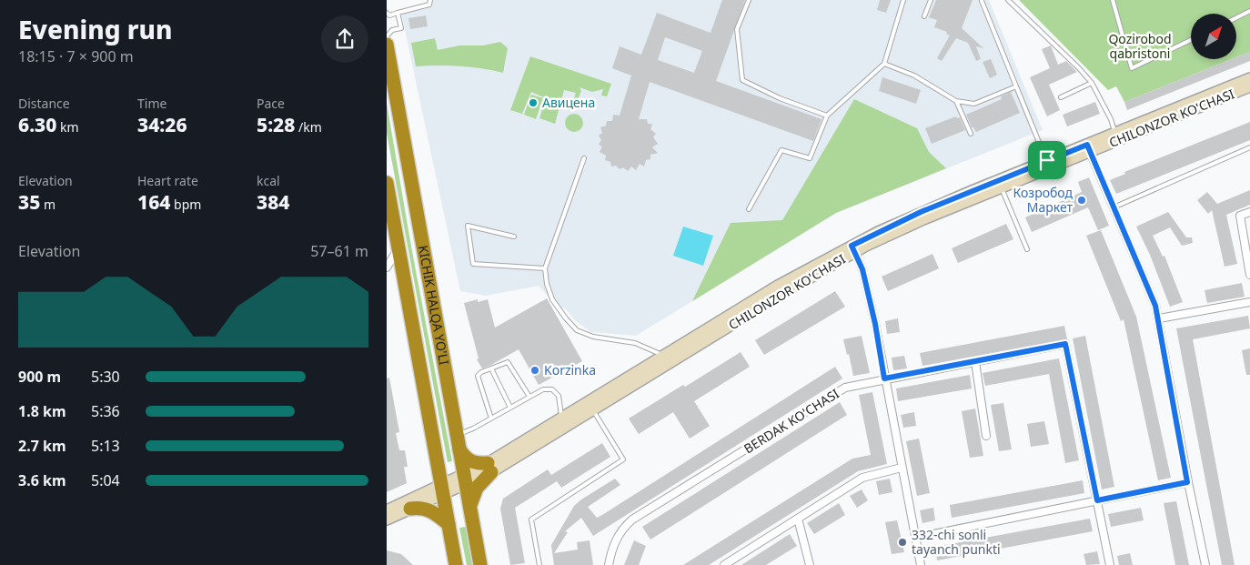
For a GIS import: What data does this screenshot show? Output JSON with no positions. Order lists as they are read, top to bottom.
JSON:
{
  "streets": {
    "highway": ["KICHIK HALQA YO'LI"],
    "main road": ["CHILONZOR KO'CHASI"],
    "street": ["BERDAK KO'CHASI"]
  },
  "crossings": [
    ["CHILONZOR KO'CHASI", "KICHIK HALQA YO'LI"]
  ],
  "parks": ["Qozirobod qabristoni"],
  "places": [
    "Авицена",
    "Козробод Маркет",
    "Korzinka",
    "332-chi sonli tayanch punkti"
  ],
  "north": "top right",
  "page": {
    "heading": ["Evening run", "18:15 · 7 × 900 m"],
    "stats": [
      ["Distance", "6.30 km"],
      ["Time", "34:26"],
      ["Pace", "5:28 /km"],
      ["Elevation", "35 m"],
      ["Heart rate", "164 bpm"],
      ["kcal", "384"]
    ],
    "chart": ["Elevation", "57–61 m"],
    "list": [
      {
        "name": "900 m",
        "note": "5:30"
      },
      {
        "name": "1.8 km",
        "note": "5:36"
      },
      {
        "name": "2.7 km",
        "note": "5:13"
      },
      {
        "name": "3.6 km",
        "note": "5:04"
      }
    ]
  }
}
